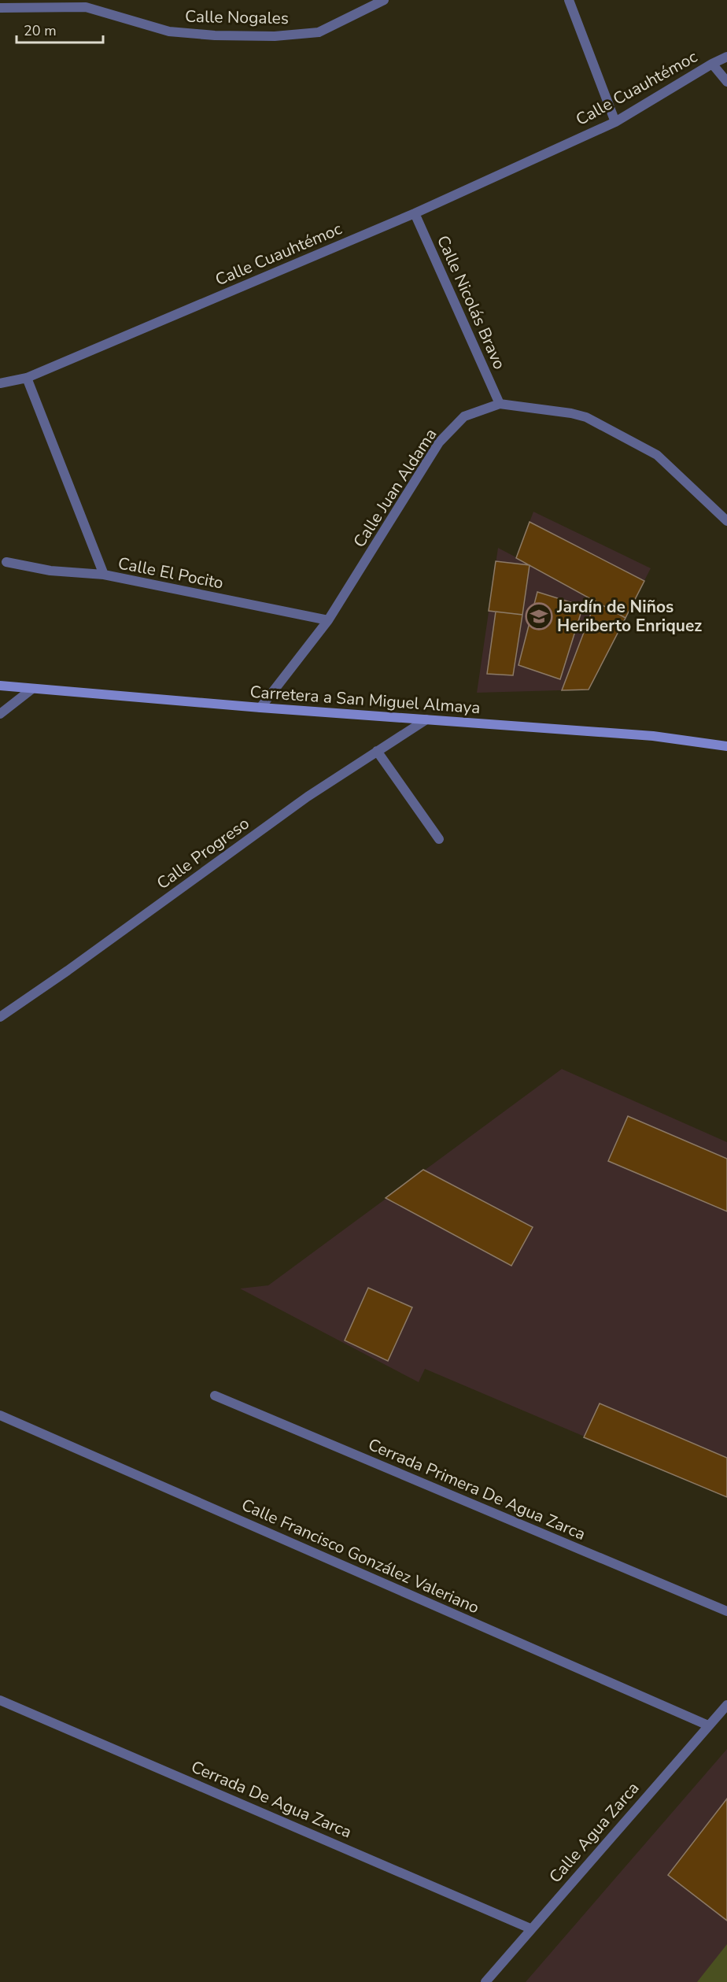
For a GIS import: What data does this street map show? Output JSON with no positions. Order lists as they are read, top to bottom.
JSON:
{
  "streets": {
    "street": [
      "Calle Nogales",
      "Calle Cuauhtémoc",
      "Calle Nicolás Bravo",
      "Calle Juan Aldama",
      "Calle El Pocito",
      "Carretera a San Miguel Almaya",
      "Calle Progreso",
      "Cerrada Primera De Agua Zarca",
      "Calle Francisco González Valeriano",
      "Cerrada De Agua Zarca",
      "Calle Agua Zarca"
    ]
  },
  "crossings": [
    ["Calle Cuauhtémoc", "Calle Nicolás Bravo"],
    ["Calle Nicolás Bravo", "Calle Juan Aldama"],
    ["Calle Juan Aldama", "Calle El Pocito"],
    ["Calle Juan Aldama", "Carretera a San Miguel Almaya"],
    ["Carretera a San Miguel Almaya", "Calle Progreso"],
    ["Calle Francisco González Valeriano", "Calle Agua Zarca"],
    ["Cerrada De Agua Zarca", "Calle Agua Zarca"]
  ],
  "places": {
    "school or university": ["Jardín de Niños Heriberto Enriquez"]
  },
  "scale_bar": "20 m"
}
